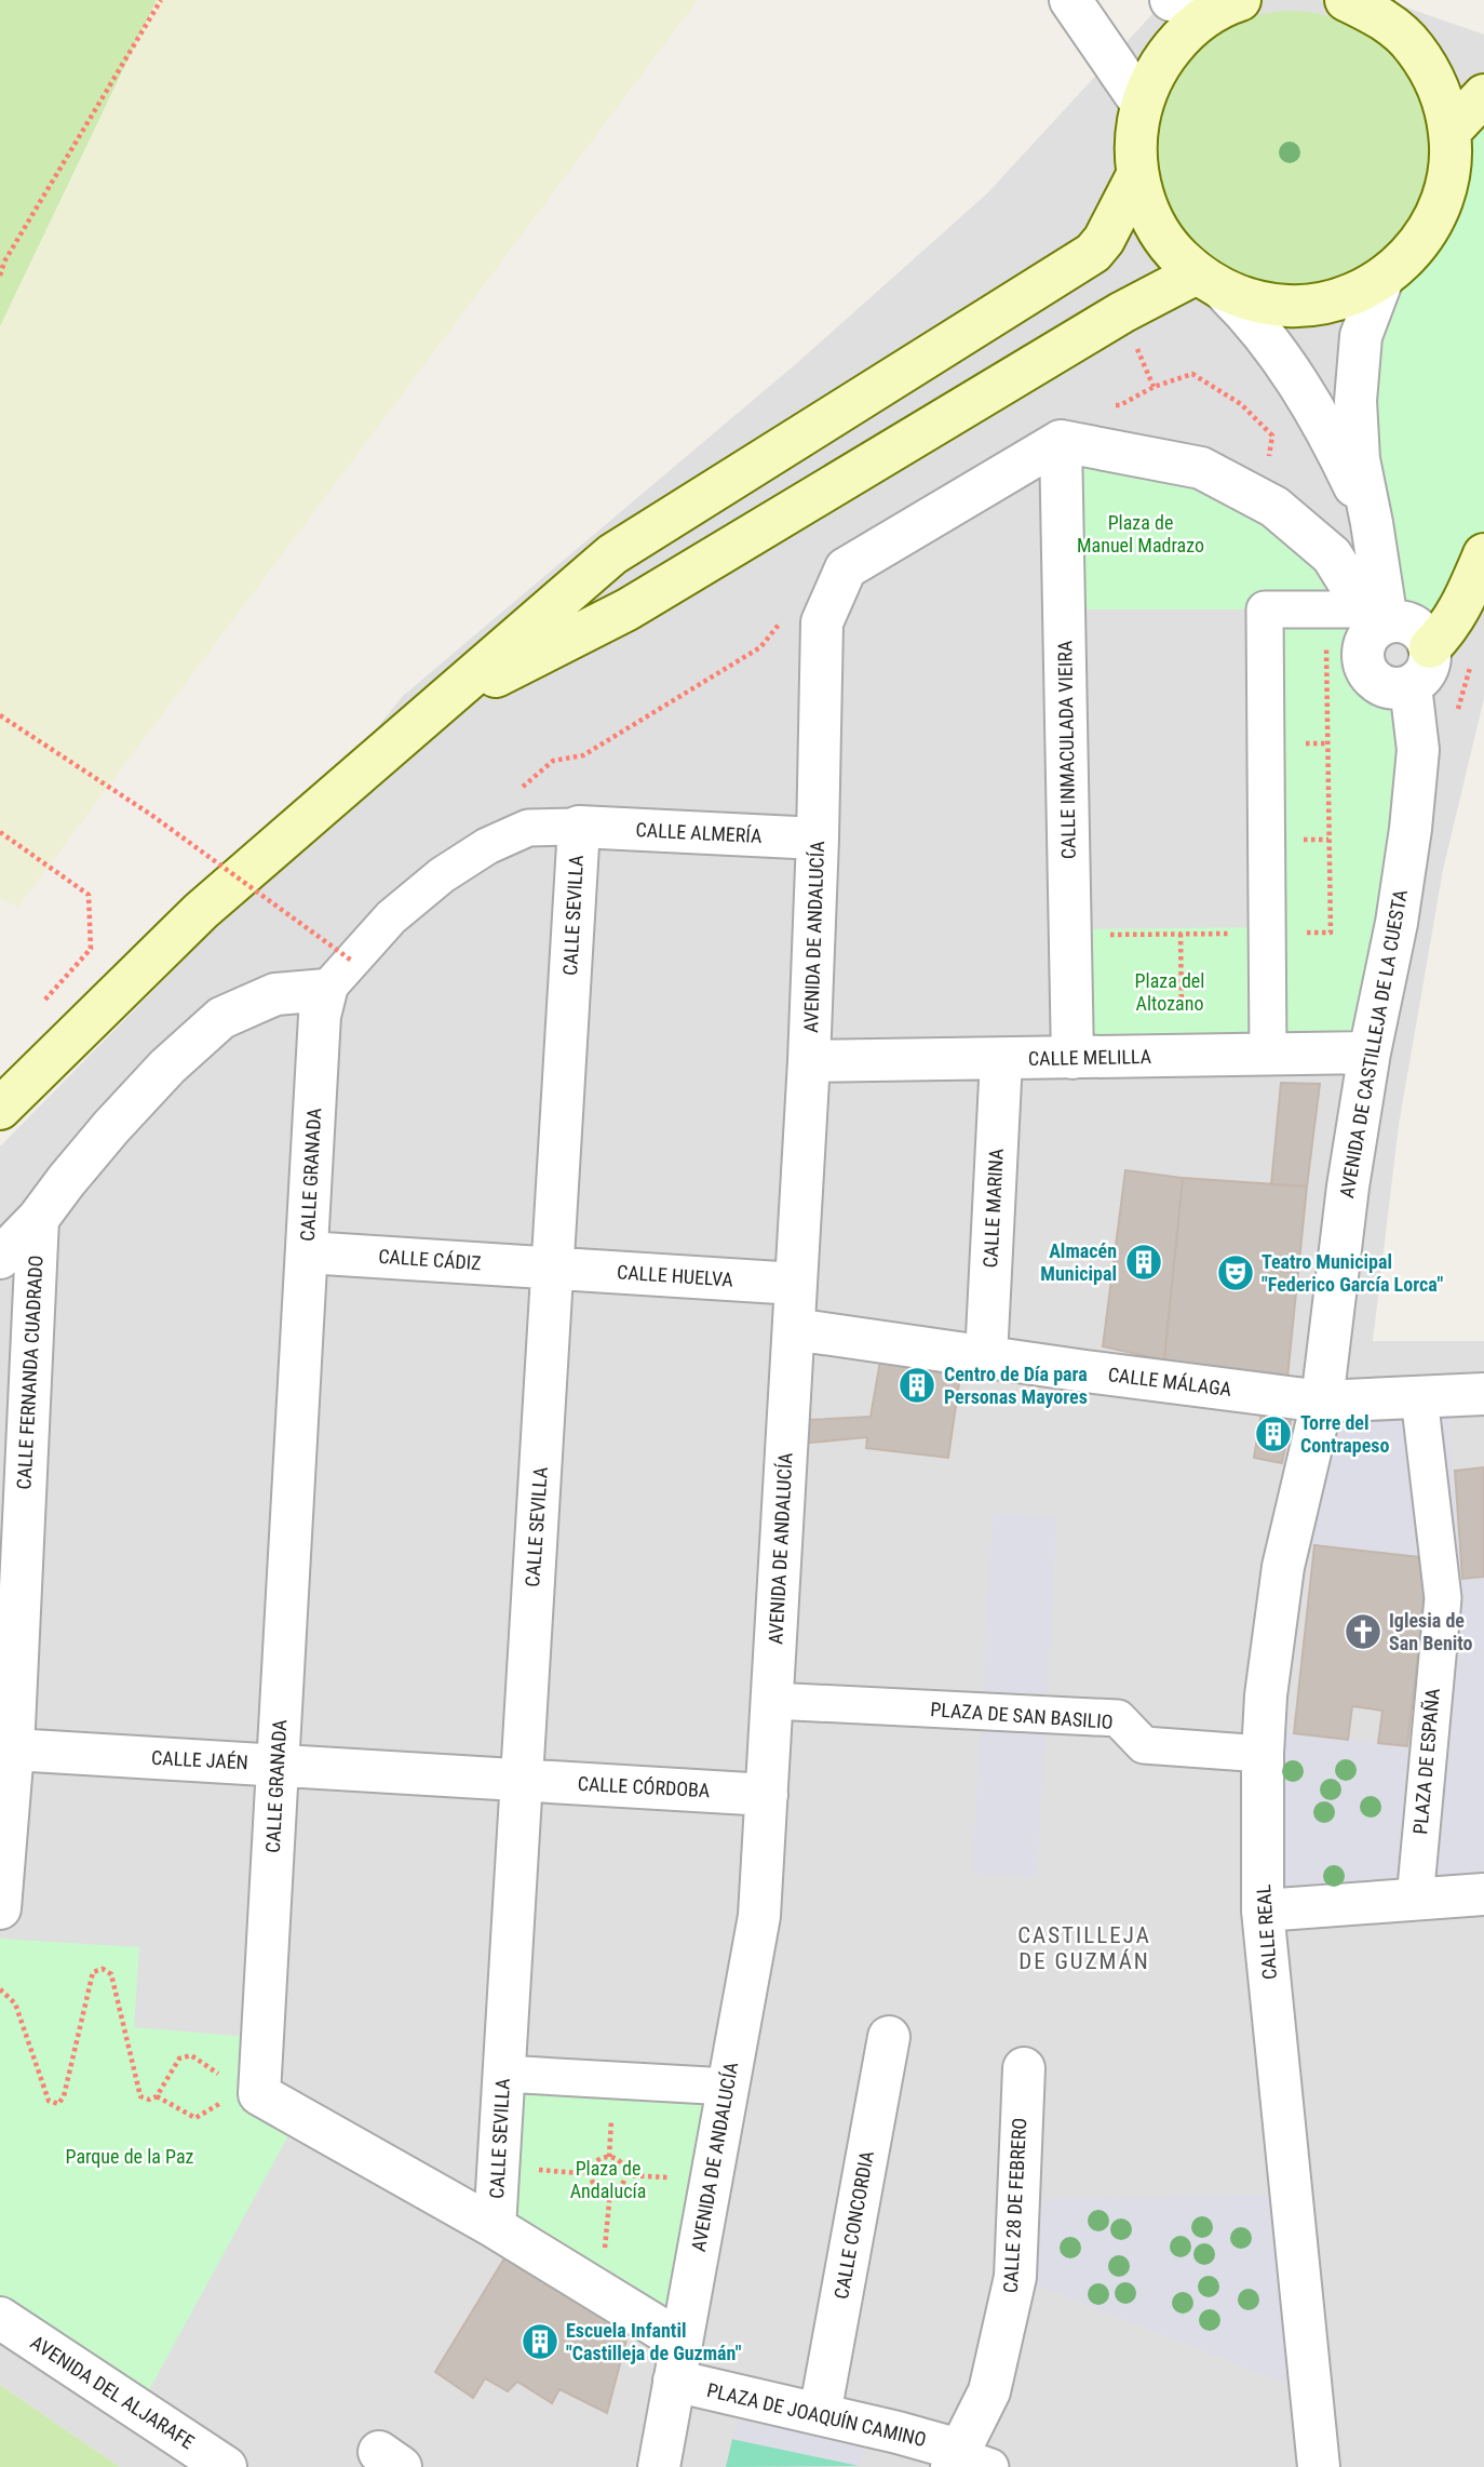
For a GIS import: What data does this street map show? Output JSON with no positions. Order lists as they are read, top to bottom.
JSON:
{
  "streets": {
    "street": [
      "CALLE INMACULADA VIEIRA",
      "CALLE ALMERÍA",
      "CALLE SEVILLA",
      "AVENIDA DE ANDALUCÍA",
      "AVENIDA DE CASTILLEJA DE LA CUESTA",
      "CALLE MELILLA",
      "CALLE GRANADA",
      "CALLE MARINA",
      "CALLE CÁDIZ",
      "CALLE HUELVA",
      "CALLE FERNANDA CUADRADO",
      "CALLE MÁLAGA",
      "PLAZA DE SAN BASILIO",
      "CALLE JAÉN",
      "PLAZA DE ESPAÑA",
      "CALLE CÓRDOBA",
      "CALLE REAL",
      "CALLE 28 DE FEBRERO",
      "CALLE CONCORDIA",
      "AVENIDA DEL ALJARAFE",
      "PLAZA DE JOAQUÍN CAMINO"
    ]
  },
  "crossings": [
    ["CALLE INMACULADA VIEIRA", "AVENIDA DE ANDALUCÍA"],
    ["CALLE INMACULADA VIEIRA", "CALLE MELILLA"],
    ["CALLE ALMERÍA", "CALLE SEVILLA"],
    ["CALLE ALMERÍA", "AVENIDA DE ANDALUCÍA"],
    ["CALLE SEVILLA", "CALLE CÁDIZ"],
    ["CALLE SEVILLA", "CALLE HUELVA"],
    ["CALLE SEVILLA", "CALLE JAÉN"],
    ["CALLE SEVILLA", "CALLE CÓRDOBA"],
    ["AVENIDA DE ANDALUCÍA", "CALLE MELILLA"],
    ["AVENIDA DE ANDALUCÍA", "CALLE HUELVA"],
    ["AVENIDA DE ANDALUCÍA", "CALLE MÁLAGA"],
    ["AVENIDA DE ANDALUCÍA", "PLAZA DE SAN BASILIO"],
    ["AVENIDA DE ANDALUCÍA", "CALLE CÓRDOBA"],
    ["AVENIDA DE ANDALUCÍA", "PLAZA DE JOAQUÍN CAMINO"],
    ["AVENIDA DE CASTILLEJA DE LA CUESTA", "CALLE MELILLA"],
    ["AVENIDA DE CASTILLEJA DE LA CUESTA", "CALLE MÁLAGA"],
    ["AVENIDA DE CASTILLEJA DE LA CUESTA", "CALLE REAL"],
    ["CALLE MELILLA", "CALLE MARINA"],
    ["CALLE GRANADA", "CALLE CÁDIZ"],
    ["CALLE GRANADA", "CALLE JAÉN"],
    ["CALLE MARINA", "CALLE MÁLAGA"],
    ["CALLE CÁDIZ", "CALLE HUELVA"],
    ["CALLE FERNANDA CUADRADO", "CALLE JAÉN"],
    ["CALLE MÁLAGA", "PLAZA DE ESPAÑA"],
    ["CALLE MÁLAGA", "CALLE REAL"],
    ["PLAZA DE SAN BASILIO", "CALLE REAL"],
    ["CALLE JAÉN", "CALLE CÓRDOBA"],
    ["CALLE 28 DE FEBRERO", "PLAZA DE JOAQUÍN CAMINO"],
    ["CALLE CONCORDIA", "PLAZA DE JOAQUÍN CAMINO"]
  ],
  "districts": ["CASTILLEJA DE GUZMÁN"],
  "parks": [
    "Plaza de Manuel Madrazo",
    "Plaza del Altozano",
    "Parque de la Paz",
    "Plaza de Andalucía"
  ],
  "places": {
    "building": [
      "Almacén Municipal",
      "Centro de Día para Personas Mayores",
      "Torre del Contrapeso",
      "Escuela Infantil \"Castilleja de Guzmán\""
    ],
    "theatre": ["Teatro Municipal \"Federico García Lorca\""],
    "church": ["Iglesia de San Benito"]
  }
}
